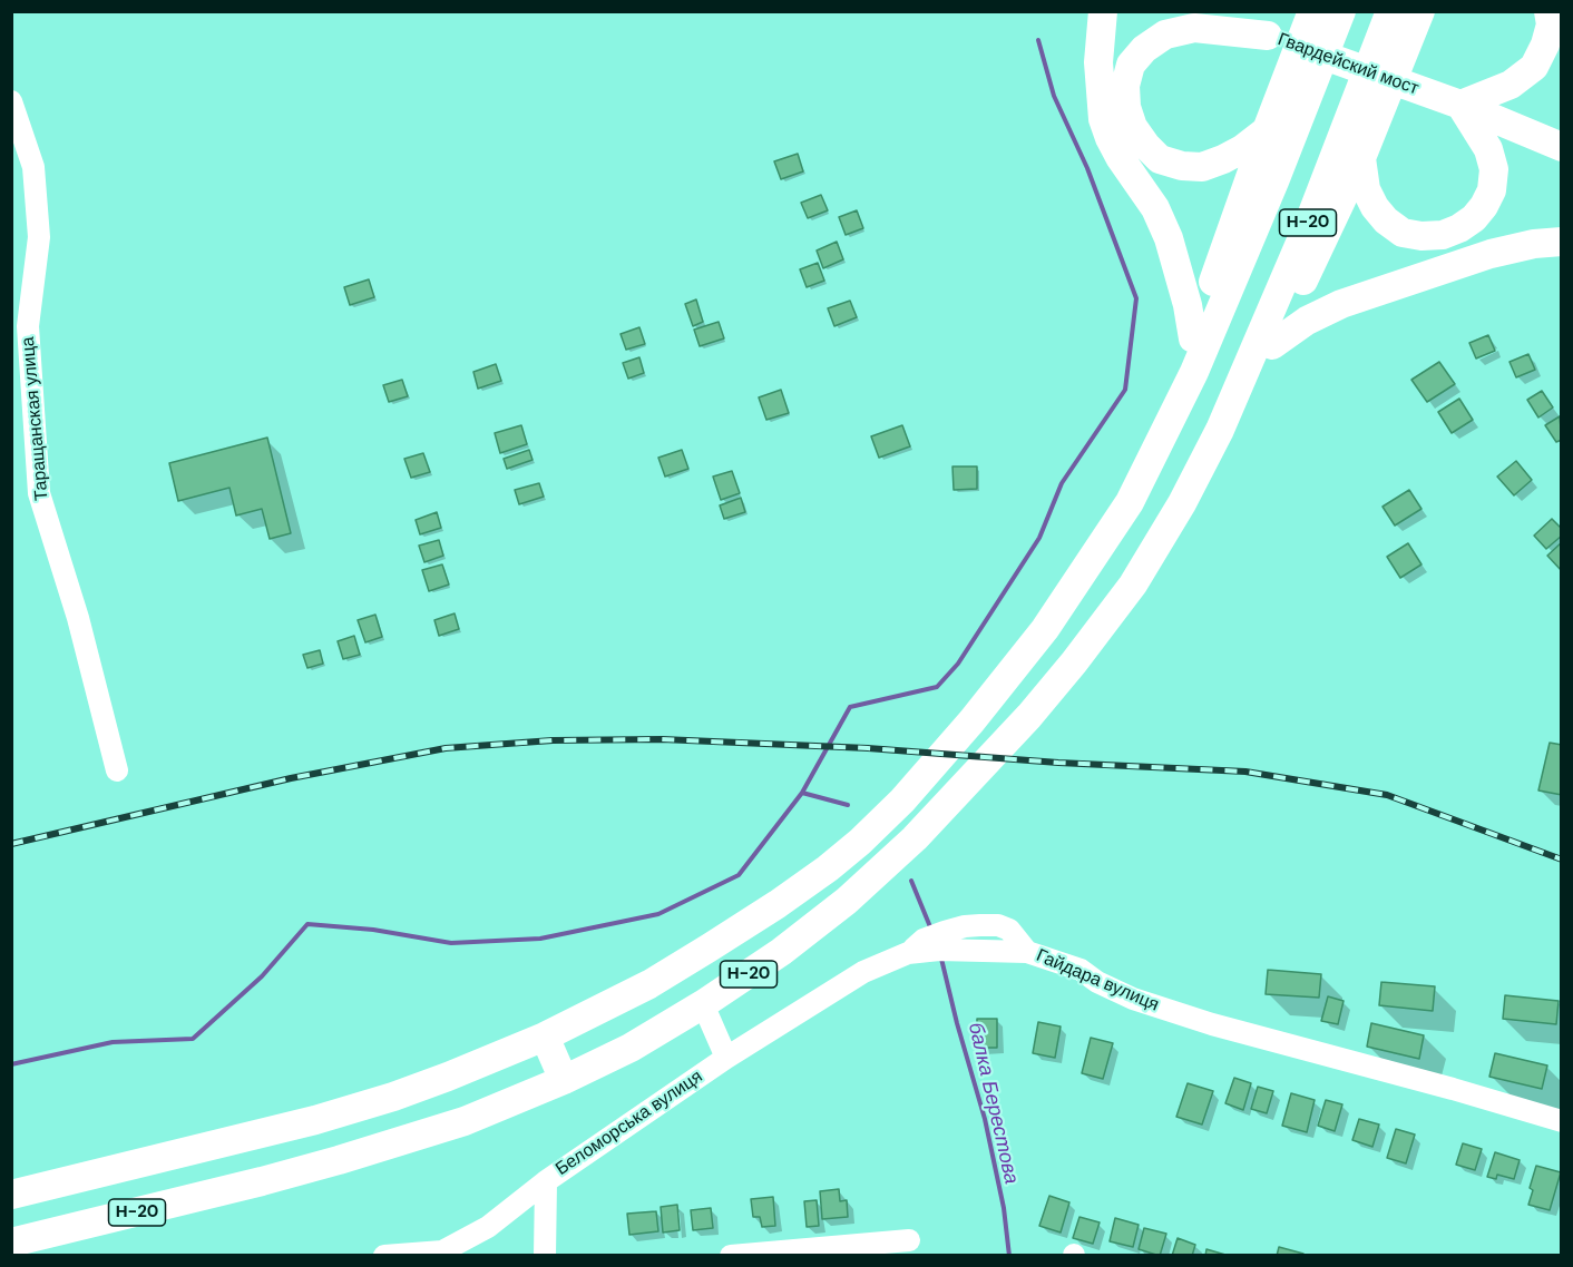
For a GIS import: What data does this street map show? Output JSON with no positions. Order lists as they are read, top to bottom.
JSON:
{
  "streets": {
    "main road": ["Гвардейский мост", "Н-20"],
    "street": ["Таращанская улица", "Гайдара вулиця", "Беломорська вулиця"]
  },
  "crossings": [
    ["Гайдара вулиця", "Беломорська вулиця"]
  ],
  "water": ["балка Берестова"]
}
